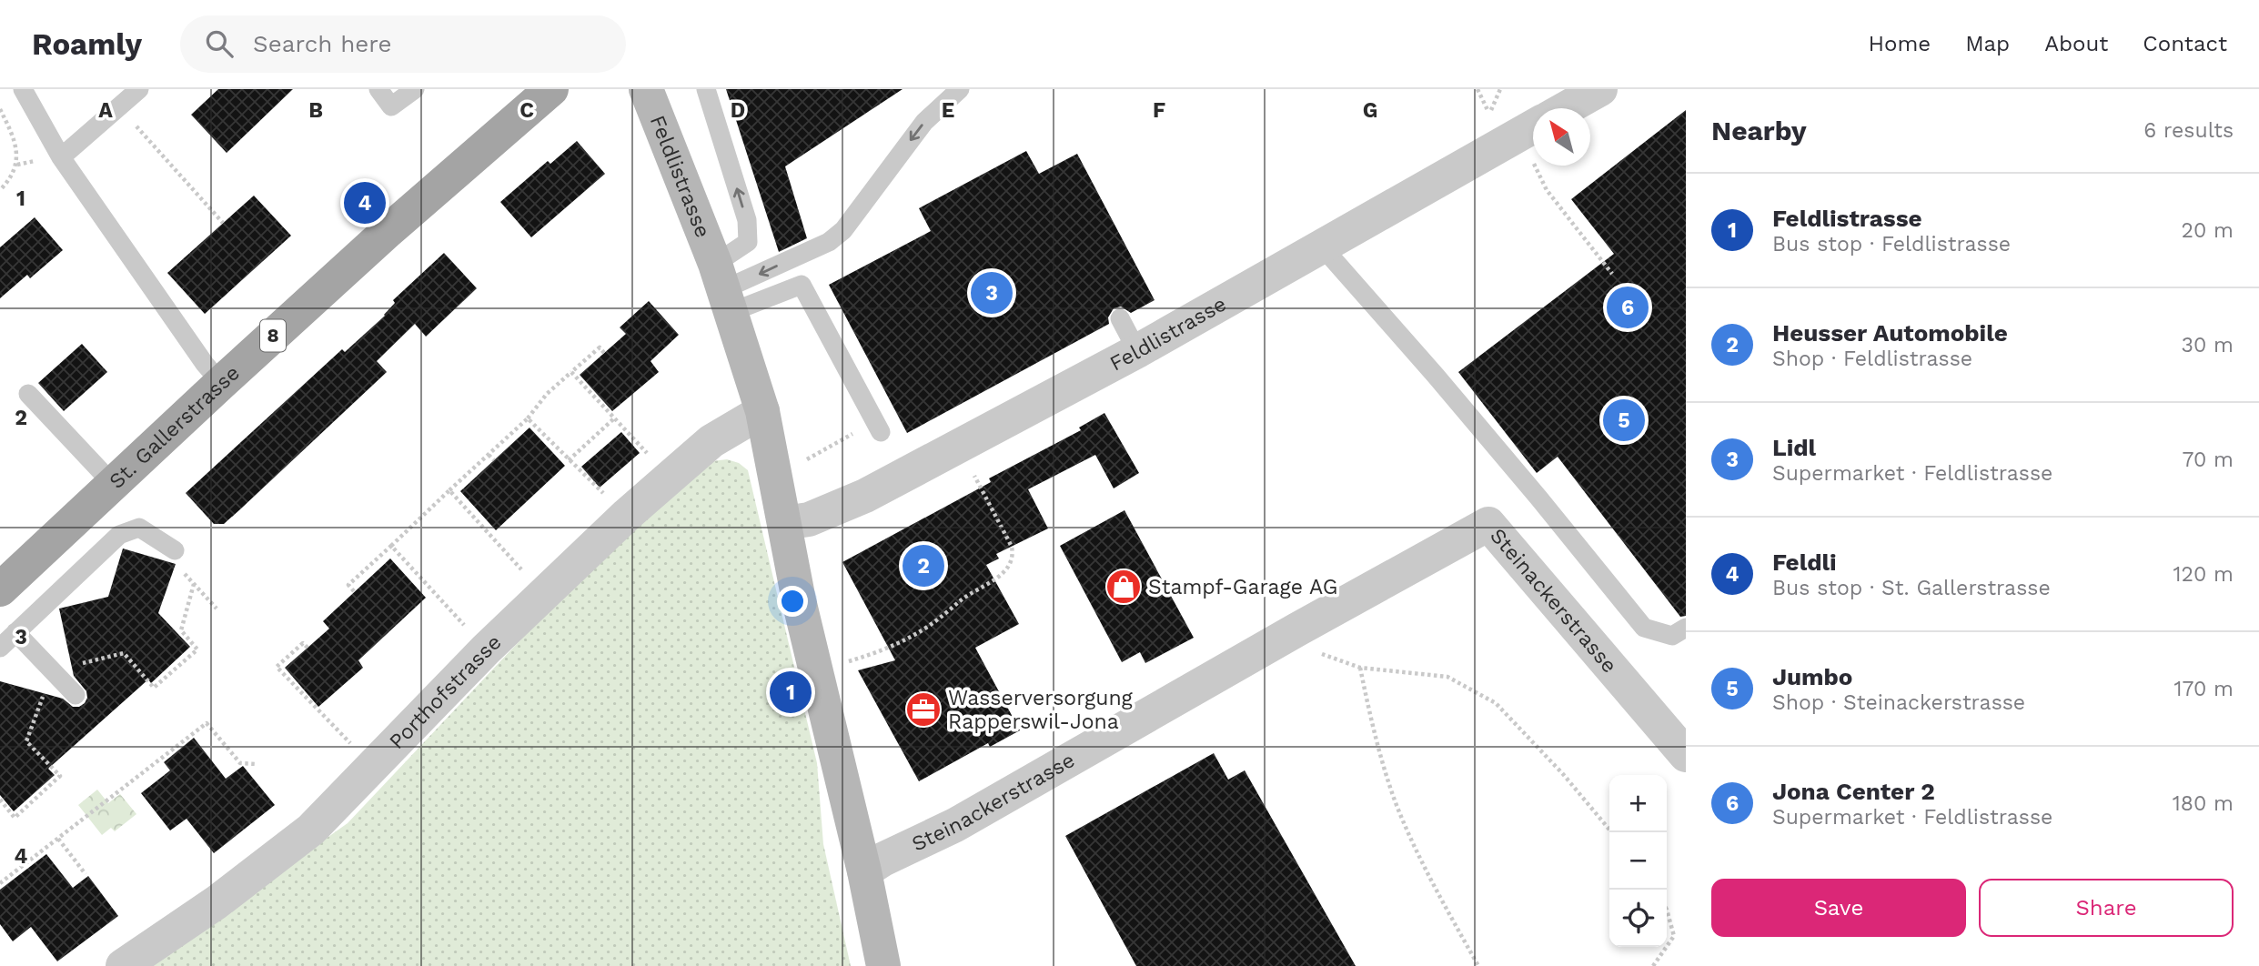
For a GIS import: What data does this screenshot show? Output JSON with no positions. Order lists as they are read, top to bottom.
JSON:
{
  "streets": {
    "main road": ["8", "St. Gallerstrasse"],
    "street": ["Feldlistrasse", "Steinackerstrasse", "Porthofstrasse"]
  },
  "crossings": [
    ["Feldlistrasse", "Steinackerstrasse"],
    ["Feldlistrasse", "Porthofstrasse"]
  ],
  "places": {
    "shop": ["Stampf-Garage AG"],
    "office": ["Wasserversorgung Rapperswil-Jona"]
  },
  "north": "top left",
  "page": {
    "header": "Roamly",
    "search": "Search here",
    "nav": [
      "Home",
      "Map",
      "About",
      "Contact"
    ],
    "heading": ["Nearby", "6 results"],
    "list": [
      {
        "mark": "1",
        "name": "Feldlistrasse",
        "note": "Bus stop · Feldlistrasse",
        "value": "20 m"
      },
      {
        "mark": "2",
        "name": "Heusser Automobile",
        "note": "Shop · Feldlistrasse",
        "value": "30 m"
      },
      {
        "mark": "3",
        "name": "Lidl",
        "note": "Supermarket · Feldlistrasse",
        "value": "70 m"
      },
      {
        "mark": "4",
        "name": "Feldli",
        "note": "Bus stop · St. Gallerstrasse",
        "value": "120 m"
      },
      {
        "mark": "5",
        "name": "Jumbo",
        "note": "Shop · Steinackerstrasse",
        "value": "170 m"
      },
      {
        "mark": "6",
        "name": "Jona Center 2",
        "note": "Supermarket · Feldlistrasse",
        "value": "180 m"
      }
    ],
    "pins": [
      "4",
      "3",
      "6",
      "5",
      "2",
      "1"
    ],
    "map_buttons": ["+", "−"],
    "buttons": ["Save", "Share"]
  },
  "grid": {
    "columns": [
      "A",
      "B",
      "C",
      "D",
      "E",
      "F",
      "G"
    ],
    "rows": [
      "1",
      "2",
      "3",
      "4"
    ]
  }
}
